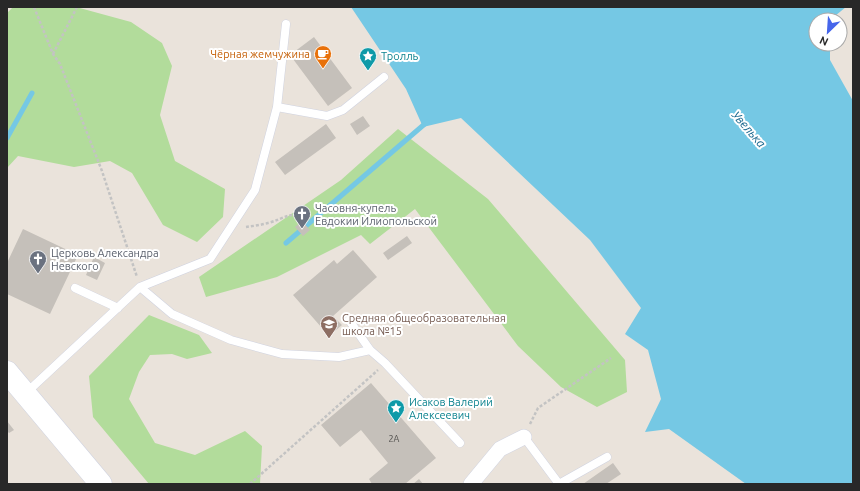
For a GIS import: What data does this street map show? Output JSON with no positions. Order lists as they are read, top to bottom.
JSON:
{
  "water": ["Увелька"],
  "places": {
    "cafe": ["Чёрная жемчужина"],
    "place": ["Тролль", "Исаков Валерий Алексеевич"],
    "church": ["Часовня-купель Евдокии Илиопольской", "Церковь Александра Невского"],
    "school or university": ["Средняя общеобразовательная школа №15"]
  },
  "house_numbers": ["2А"],
  "north": "bottom left"
}
